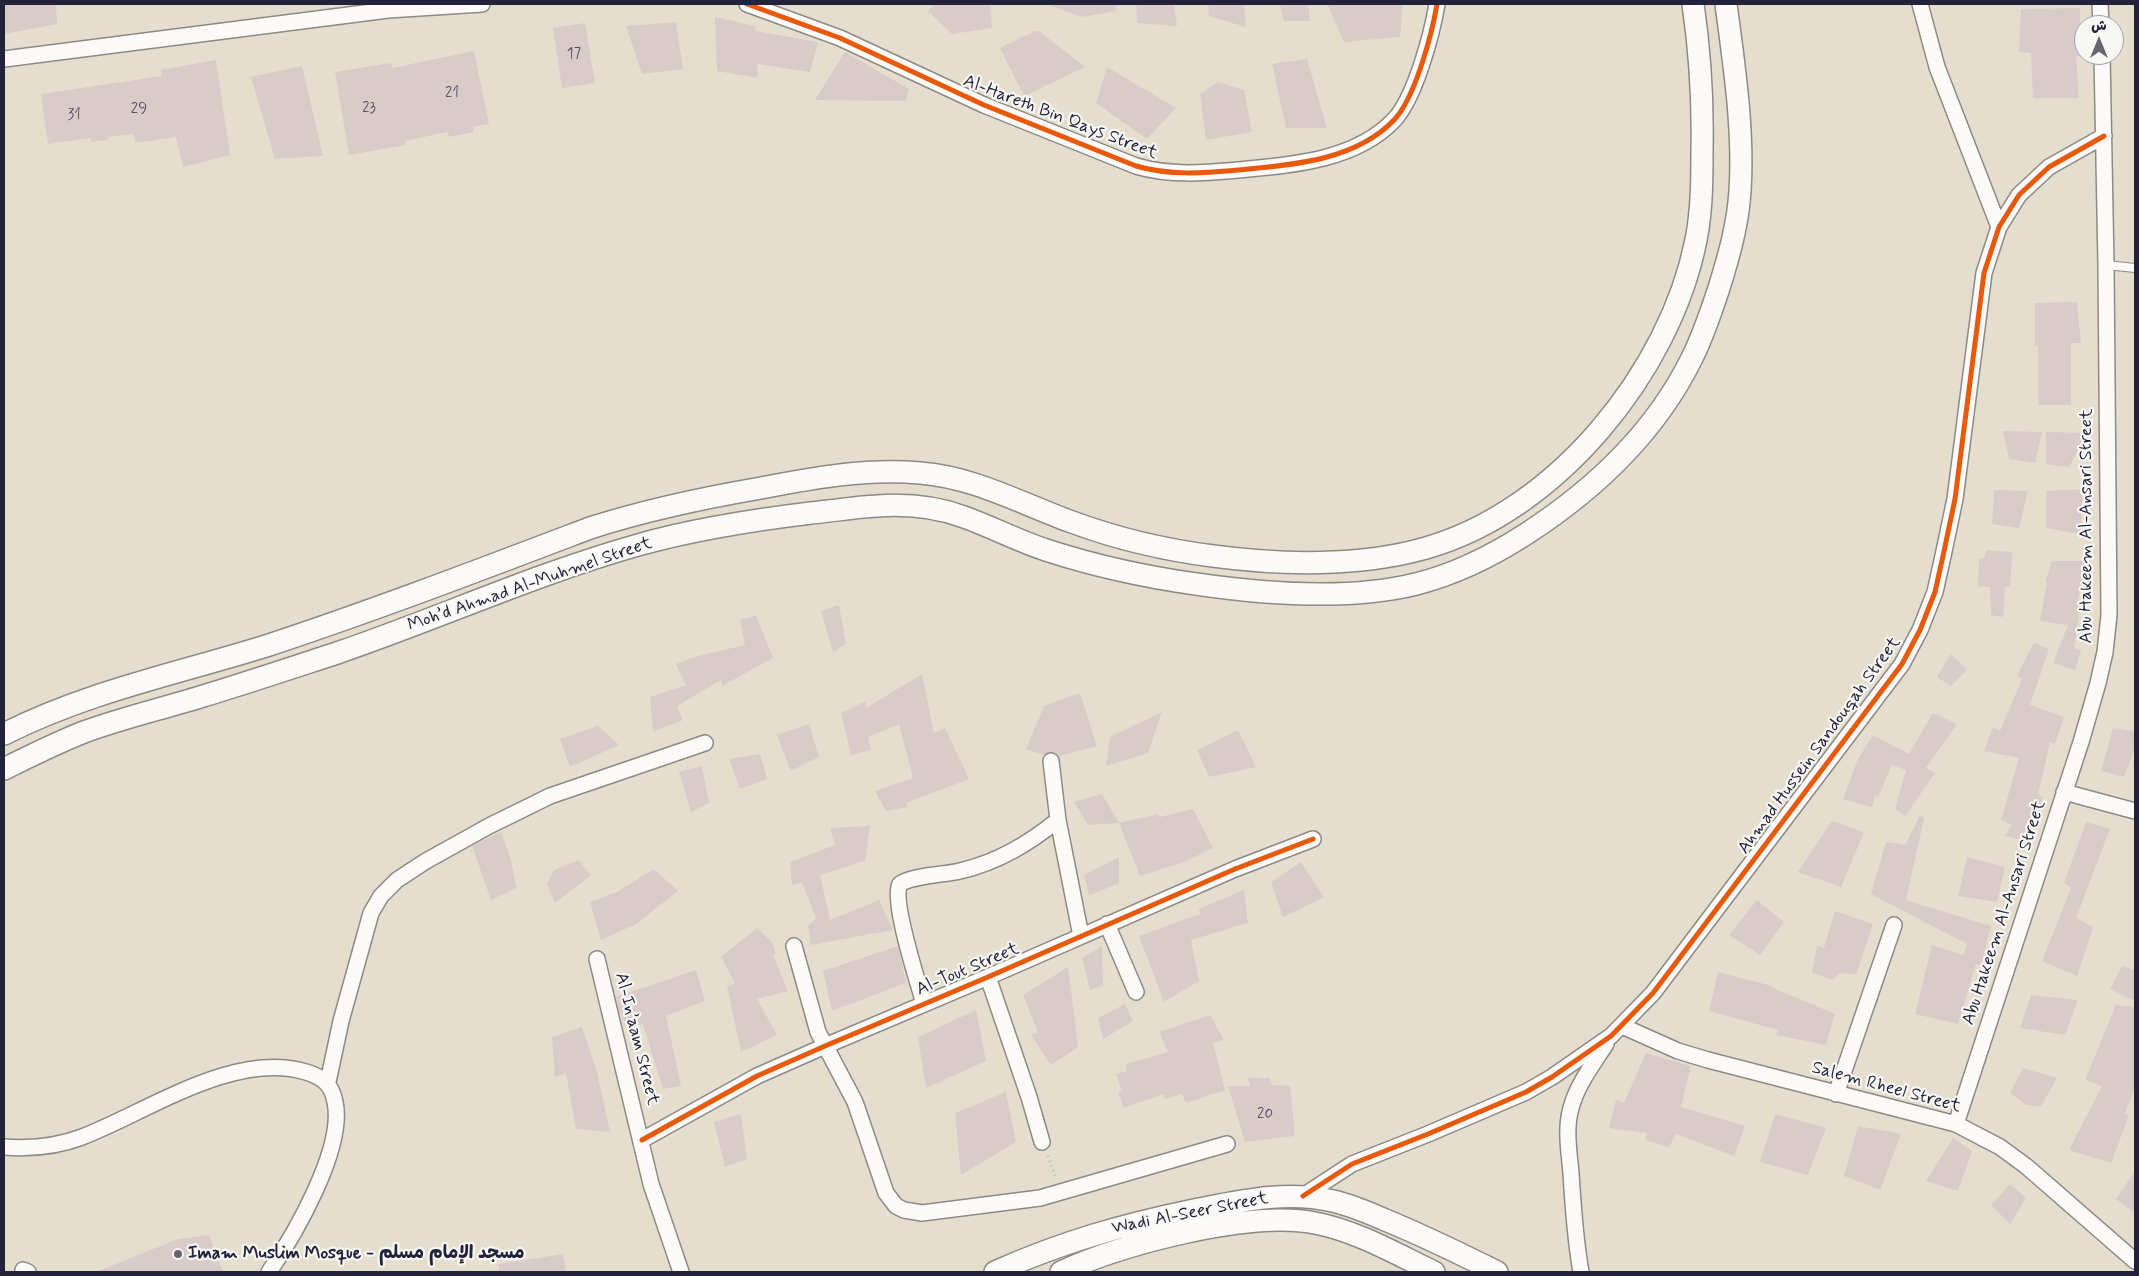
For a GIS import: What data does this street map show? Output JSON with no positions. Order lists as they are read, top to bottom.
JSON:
{
  "streets": {
    "main road": ["Moh’d Ahmad Al-Muhmel Street", "Wadi Al-Seer Street"],
    "street": [
      "Al-Hareth Bin Qays Street",
      "Abu Hakeem Al-Ansari Street",
      "Ahmad Hussein Sandouqah Street",
      "Al-Tout Street",
      "Al-In’aam Street",
      "Salem Rheel Street"
    ]
  },
  "crossings": [
    ["Abu Hakeem Al-Ansari Street", "Ahmad Hussein Sandouqah Street"],
    ["Abu Hakeem Al-Ansari Street", "Salem Rheel Street"],
    ["Ahmad Hussein Sandouqah Street", "Salem Rheel Street"],
    ["Ahmad Hussein Sandouqah Street", "Wadi Al-Seer Street"],
    ["Al-Tout Street", "Al-In’aam Street"]
  ],
  "places": ["Imam Muslim Mosque - مسجد الإمام مسلم"],
  "house_numbers": [
    "17",
    "21",
    "23",
    "29",
    "31",
    "20"
  ],
  "north": "top"
}
